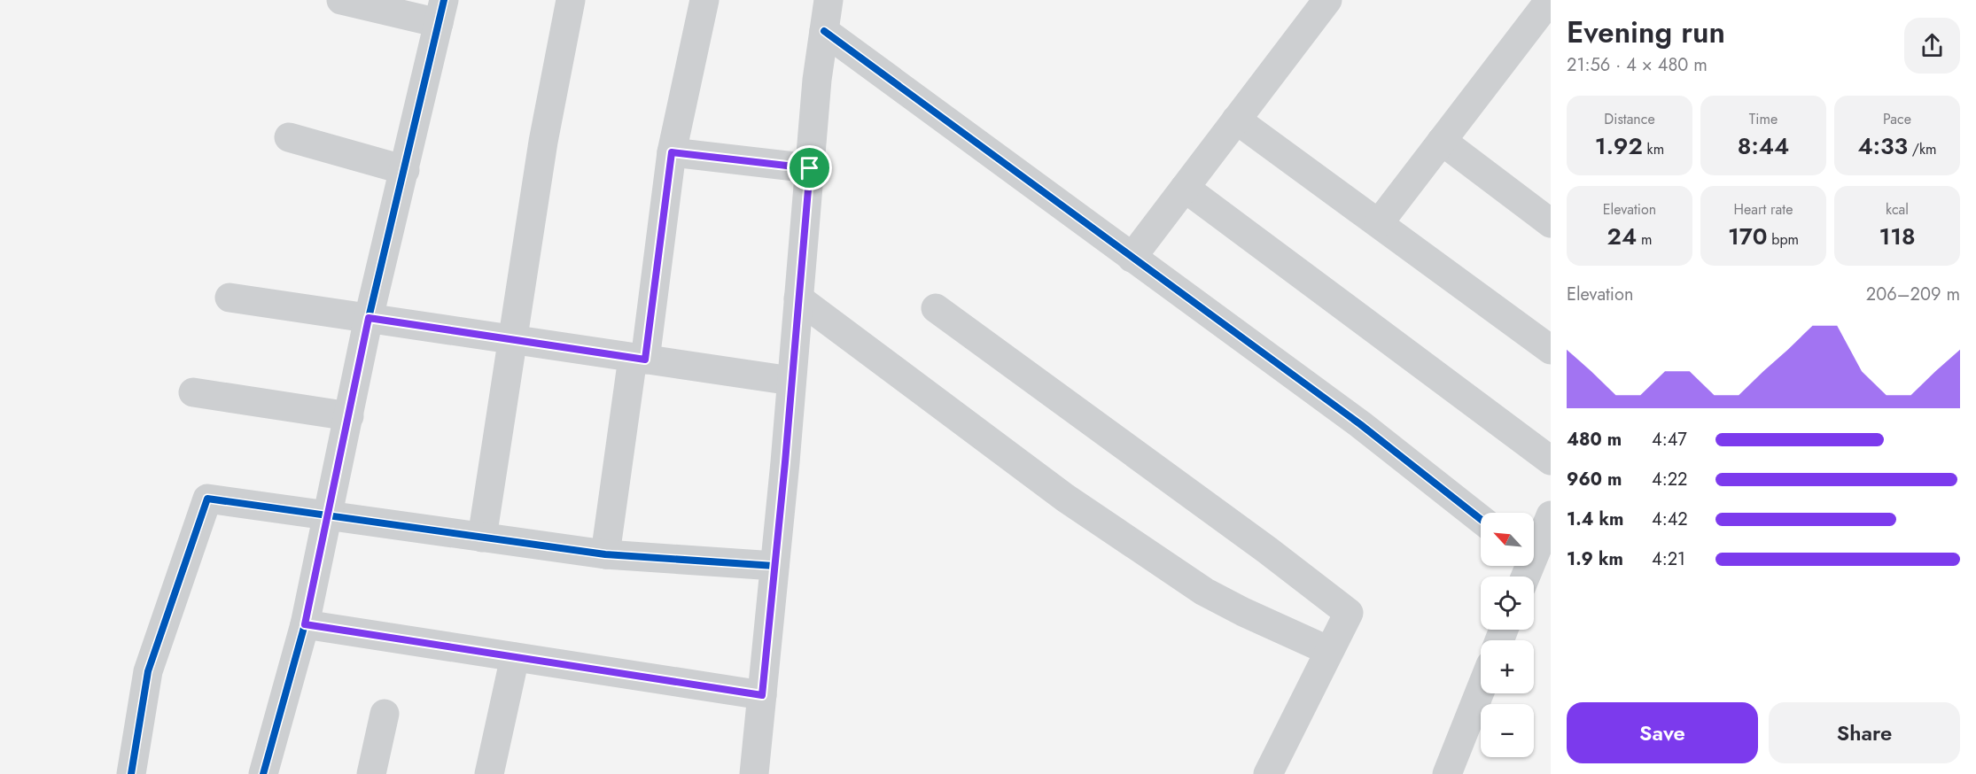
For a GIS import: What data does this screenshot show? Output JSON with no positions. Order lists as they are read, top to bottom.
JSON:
{
  "north": "top left",
  "page": {
    "heading": ["Evening run", "21:56 · 4 × 480 m"],
    "stats": [
      ["Distance", "1.92 km"],
      ["Time", "8:44"],
      ["Pace", "4:33 /km"],
      ["Elevation", "24 m"],
      ["Heart rate", "170 bpm"],
      ["kcal", "118"]
    ],
    "chart": ["Elevation", "206–209 m"],
    "list": [
      {
        "name": "480 m",
        "note": "4:47"
      },
      {
        "name": "960 m",
        "note": "4:22"
      },
      {
        "name": "1.4 km",
        "note": "4:42"
      },
      {
        "name": "1.9 km",
        "note": "4:21"
      }
    ],
    "map_buttons": ["+", "−"],
    "buttons": ["Save", "Share"]
  }
}
